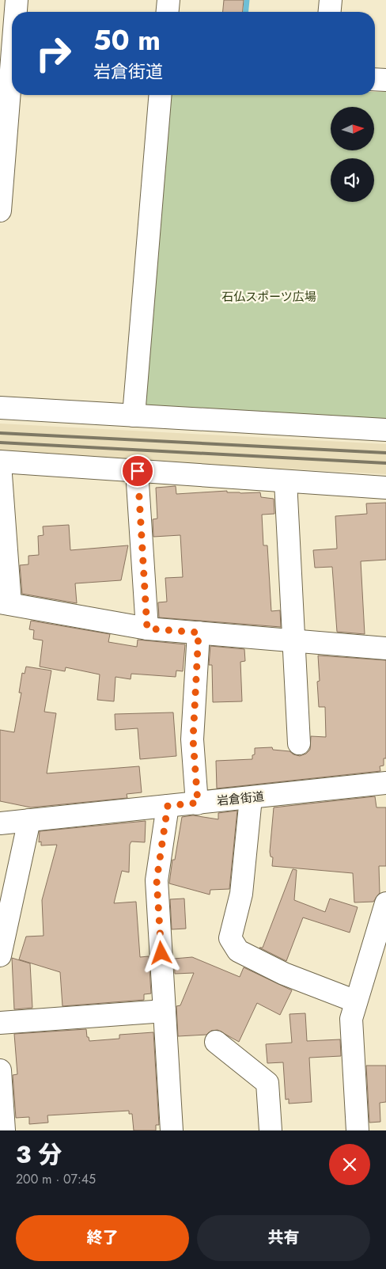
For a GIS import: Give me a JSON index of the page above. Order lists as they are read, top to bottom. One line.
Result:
{"streets":{"street":["岩倉街道"]},"parks":["石仏スポーツ広場"],"north":"right","page":{"turn":["50 m","岩倉街道"],"heading":["3 分","200 m · 07:45"],"buttons":["終了","共有"]}}
